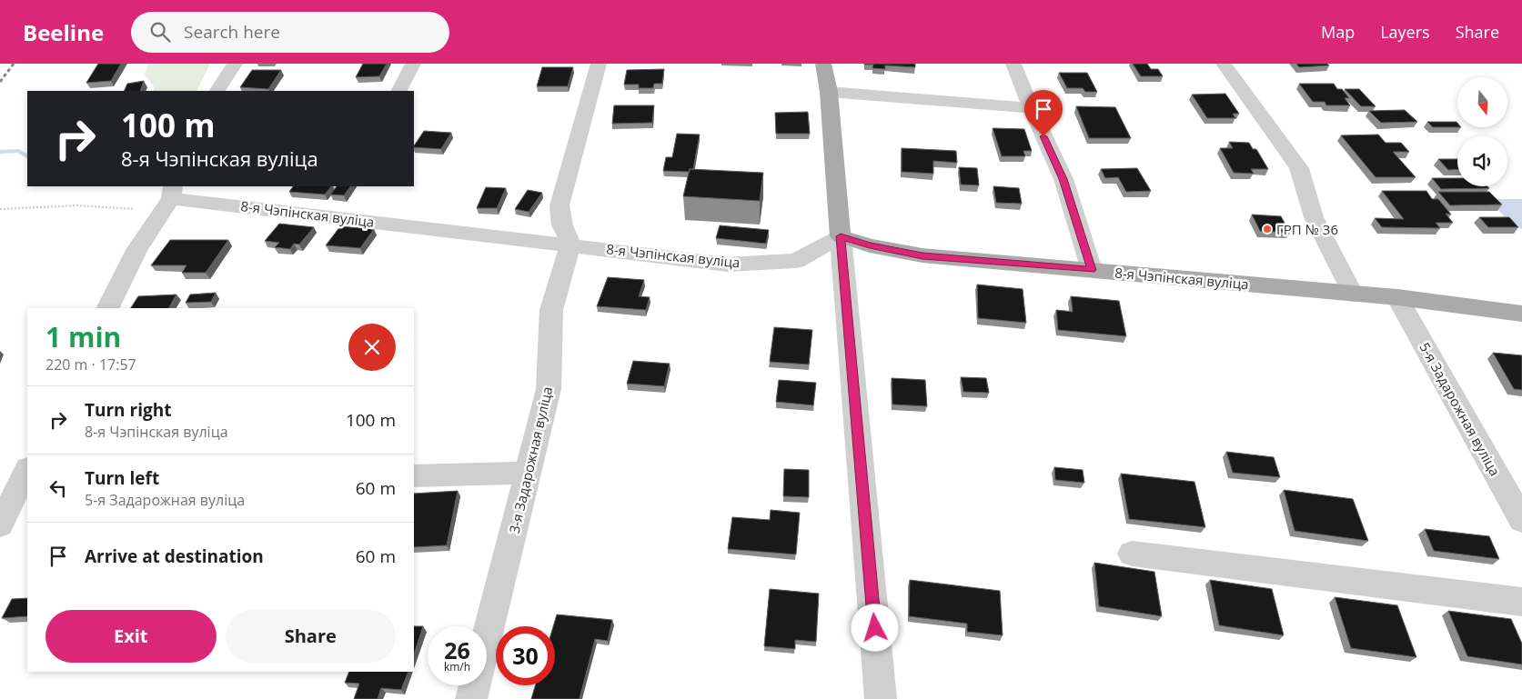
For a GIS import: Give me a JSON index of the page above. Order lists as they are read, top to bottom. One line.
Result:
{"streets":{"main road":["8-я Чэпінская вуліца"],"street":["5-я Задарожная вуліца","3-я Задарожная вуліца"]},"crossings":[["8-я Чэпінская вуліца","5-я Задарожная вуліца"],["8-я Чэпінская вуліца","3-я Задарожная вуліца"]],"places":["ГРП № 36"],"north":"bottom","page":{"header":"Beeline","search":"Search here","nav":["Map","Layers","Share"],"turn":["100 m","8-я Чэпінская вуліца"],"heading":["1 min","220 m · 17:57"],"list":[{"name":"Turn right","note":"8-я Чэпінская вуліца","value":"100 m"},{"name":"Turn left","note":"5-я Задарожная вуліца","value":"60 m"},{"name":"Arrive at destination","value":"60 m"}],"buttons":["Exit","Share"],"speed":"26 km/h","limit":"30"}}
